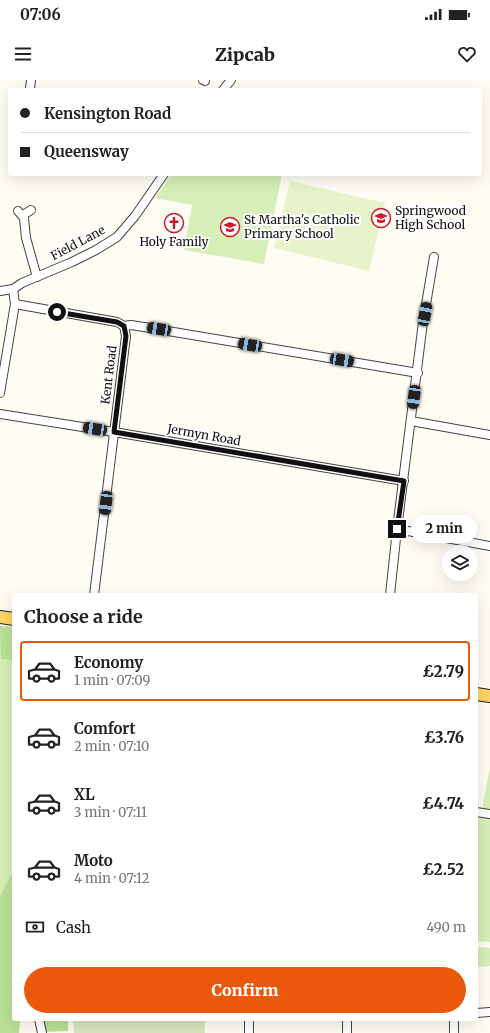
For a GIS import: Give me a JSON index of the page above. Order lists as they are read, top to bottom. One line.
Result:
{"streets":{"street":["Field Lane","Kent Road","Jermyn Road"]},"crossings":[["Kent Road","Jermyn Road"]],"places":{"school or university":["Springwood High School","St Martha's Catholic Primary School"],"church":["Holy Family"]},"page":{"status":"07:06","header":"Zipcab","banner":["Kensington Road","Queensway"],"bubble":"2 min","heading":"Choose a ride","list":[{"name":"Economy","note":"1 min · 07:09","value":"£2.79"},{"name":"Comfort","note":"2 min · 07:10","value":"£3.76"},{"name":"XL","note":"3 min · 07:11","value":"£4.74"},{"name":"Moto","note":"4 min · 07:12","value":"£2.52"}],"pay":["Cash","490 m"],"buttons":"Confirm"}}
